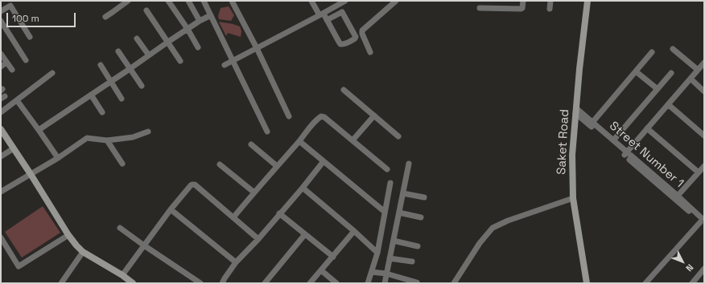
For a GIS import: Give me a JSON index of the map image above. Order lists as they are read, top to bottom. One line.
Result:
{"streets":{"street":["Saket Road","Street Number 1"]},"crossings":[["Saket Road","Street Number 1"]],"scale_bar":"100 m","north":"bottom right"}
